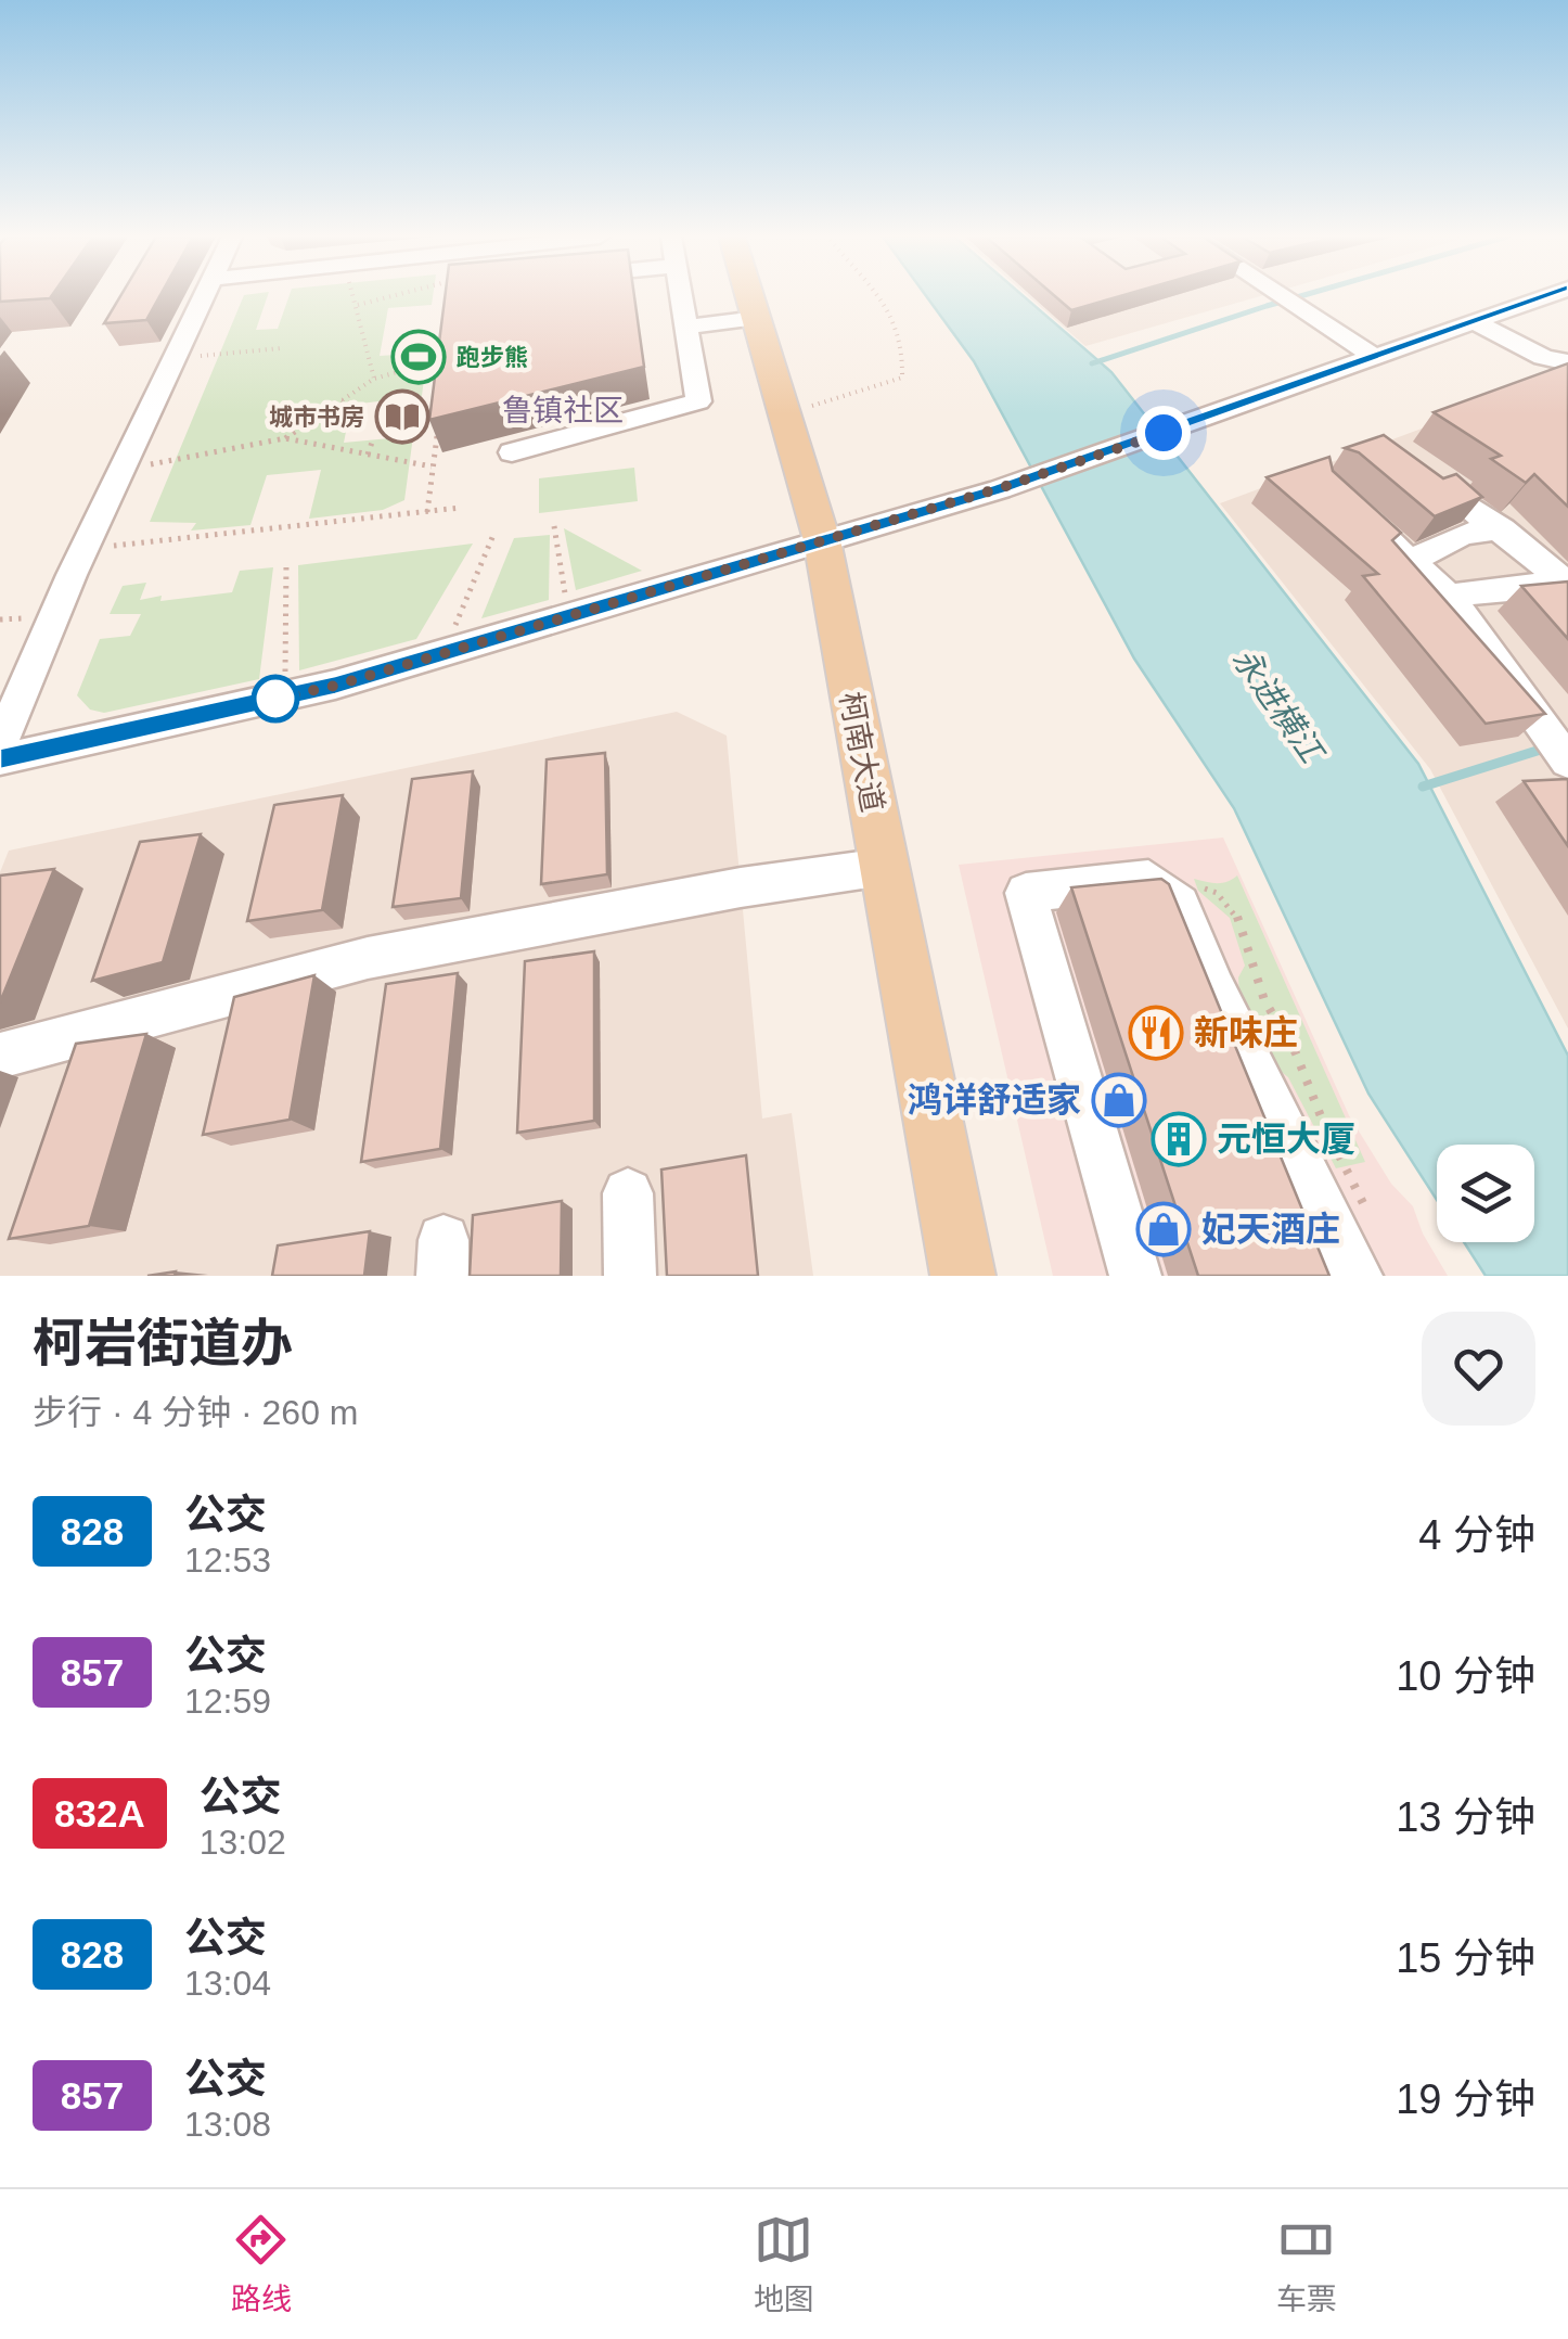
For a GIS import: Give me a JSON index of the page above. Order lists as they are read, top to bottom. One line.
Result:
{"streets":{"main road":["柯南大道"]},"districts":["鲁镇社区"],"water":["永进横江"],"places":{"sports":["跑步熊"],"library":["城市书房"],"restaurant":["新味庄"],"shop":["鸿详舒适家","妃天酒庄"],"building":["元恒大厦"]},"lines":["bus line 828"],"page":{"heading":["柯岩街道办","步行 · 4 分钟 · 260 m"],"list":[{"mark":"828","name":"公交","note":"12:53","value":"4 分钟"},{"mark":"857","name":"公交","note":"12:59","value":"10 分钟"},{"mark":"832A","name":"公交","note":"13:02","value":"13 分钟"},{"mark":"828","name":"公交","note":"13:04","value":"15 分钟"},{"mark":"857","name":"公交","note":"13:08","value":"19 分钟"}],"tabs":["路线","地图","车票"]}}
